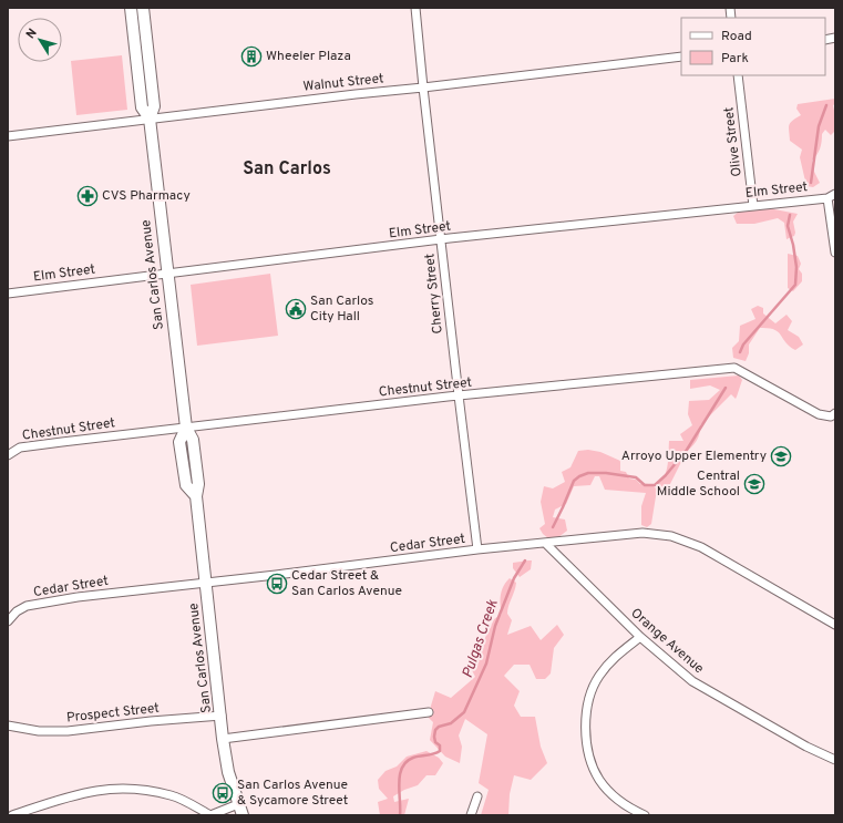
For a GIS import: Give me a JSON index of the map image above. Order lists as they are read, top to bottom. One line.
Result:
{"streets":{"main road":["San Carlos Avenue"],"street":["Walnut Street","Olive Street","Elm Street","Cherry Street","Chestnut Street","Cedar Street","Orange Avenue","Prospect Street"]},"crossings":[["Walnut Street","San Carlos Avenue"],["Walnut Street","Cherry Street"],["Olive Street","Elm Street"],["Elm Street","San Carlos Avenue"],["Elm Street","Cherry Street"],["San Carlos Avenue","Chestnut Street"],["San Carlos Avenue","Cedar Street"],["San Carlos Avenue","Prospect Street"],["Cherry Street","Chestnut Street"],["Cherry Street","Cedar Street"],["Cedar Street","Orange Avenue"]],"districts":["San Carlos"],"water":["Pulgas Creek"],"places":{"building":["Wheeler Plaza"],"pharmacy":["CVS Pharmacy"],"public building":["San Carlos City Hall"],"school or university":["Arroyo Upper Elementry","Central Middle School"],"bus stop":["Cedar Street & San Carlos Avenue","San Carlos Avenue & Sycamore Street"]},"legend":["Road","Park"],"north":"top left"}
